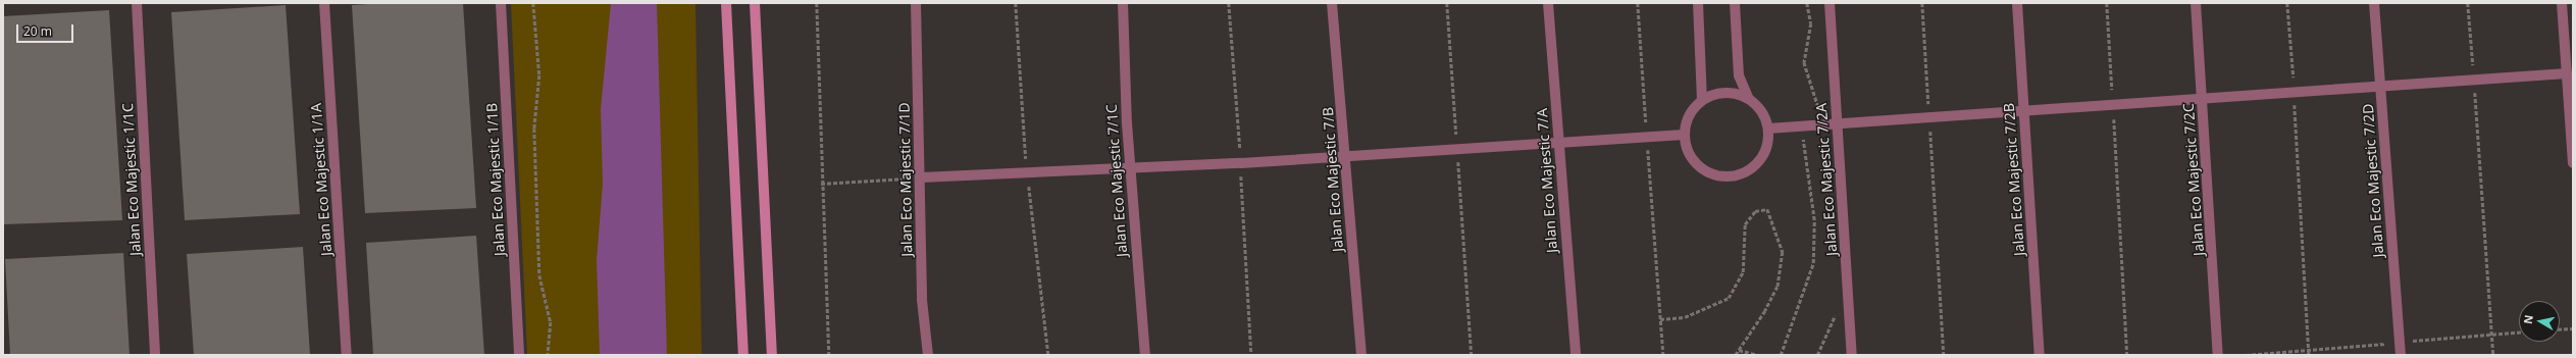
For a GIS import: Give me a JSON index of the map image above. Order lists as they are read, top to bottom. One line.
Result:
{"streets":{"street":["Jalan Eco Majestic 1/1C","Jalan Eco Majestic 1/1A","Jalan Eco Majestic 1/1B","Jalan Eco Majestic 7/1D","Jalan Eco Majestic 7/B","Jalan Eco Majestic 7/2A","Jalan Eco Majestic 7/2B","Jalan Eco Majestic 7/2C","Jalan Eco Majestic 7/1C","Jalan Eco Majestic 7/A","Jalan Eco Majestic 7/2D"]},"scale_bar":"20 m","north":"left"}
